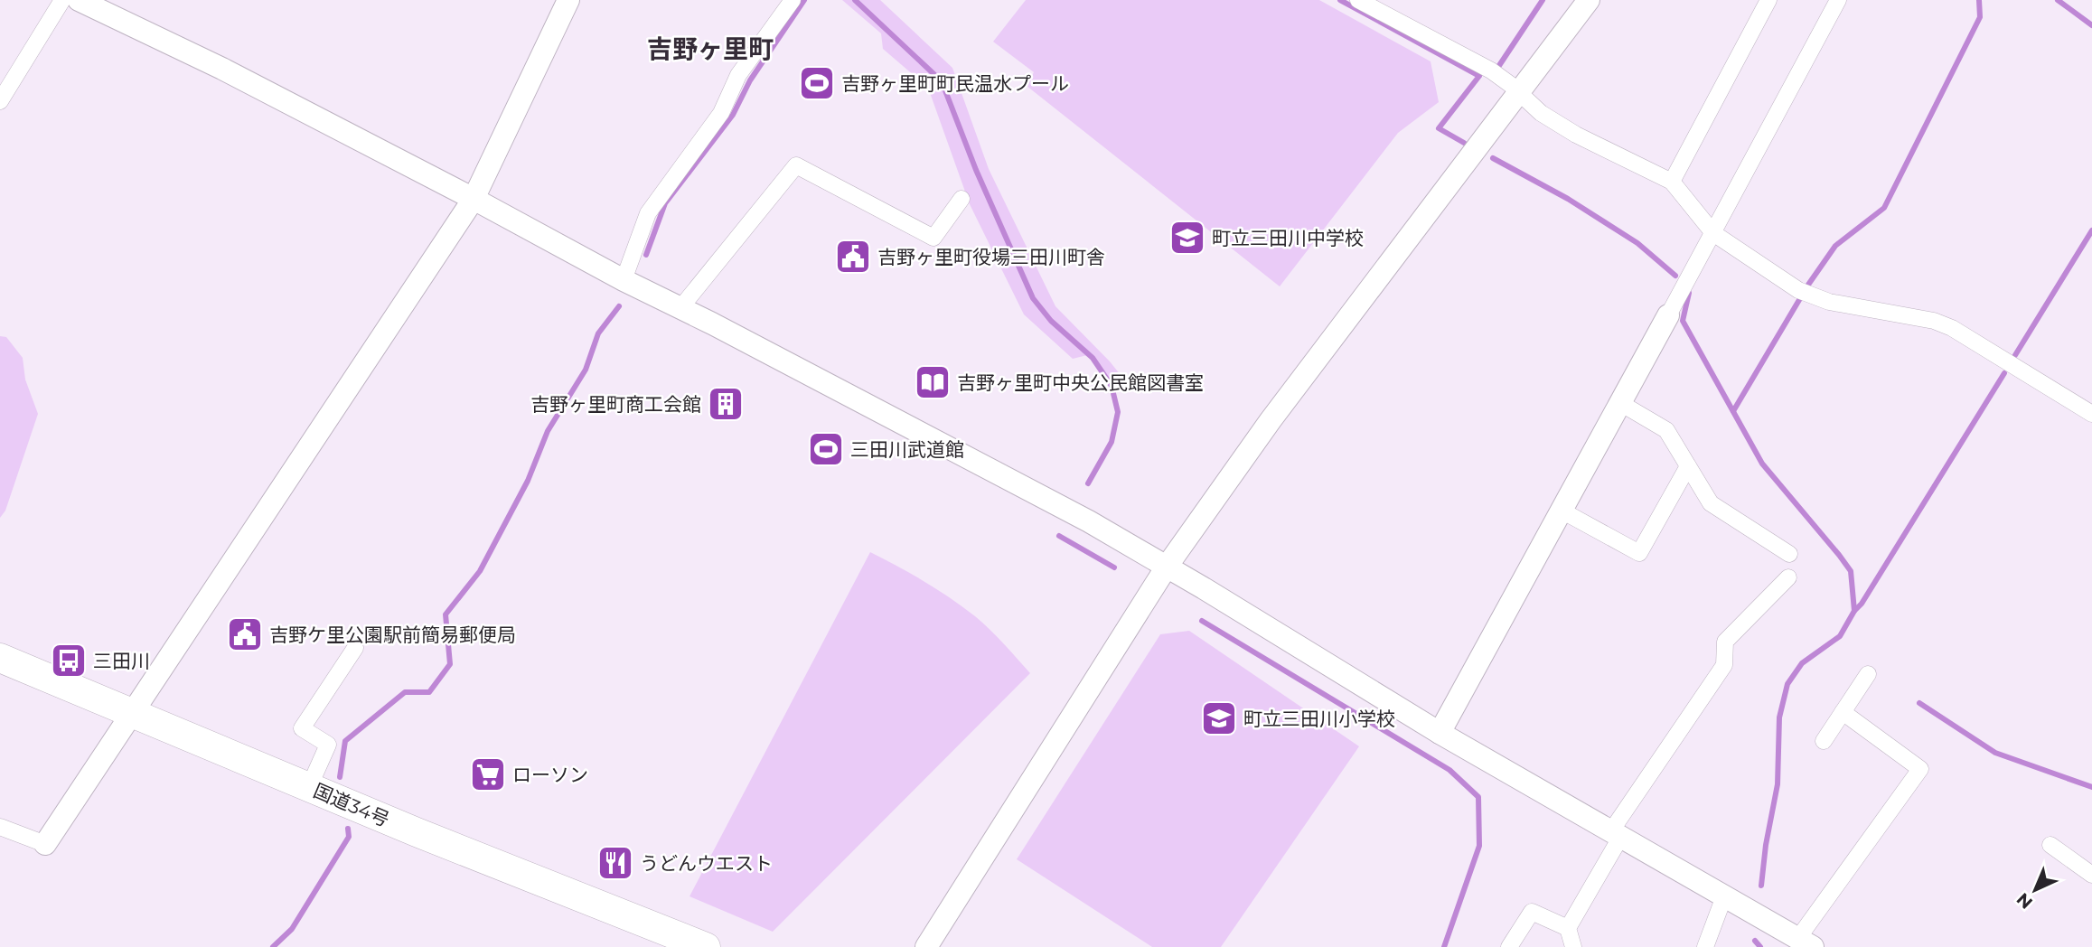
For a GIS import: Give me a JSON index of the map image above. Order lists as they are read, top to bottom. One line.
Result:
{"streets":{"highway":["国道34号"]},"districts":["吉野ヶ里町"],"places":{"sports":["吉野ヶ里町町民温水プール","三田川武道館"],"school or university":["町立三田川中学校","町立三田川小学校"],"public building":["吉野ヶ里町役場三田川町舎","吉野ケ里公園駅前簡易郵便局"],"library":["吉野ヶ里町中央公民館図書室"],"building":["吉野ヶ里町商工会館"],"bus stop":["三田川"],"supermarket":["ローソン"],"restaurant":["うどんウエスト"]},"north":"bottom left"}
